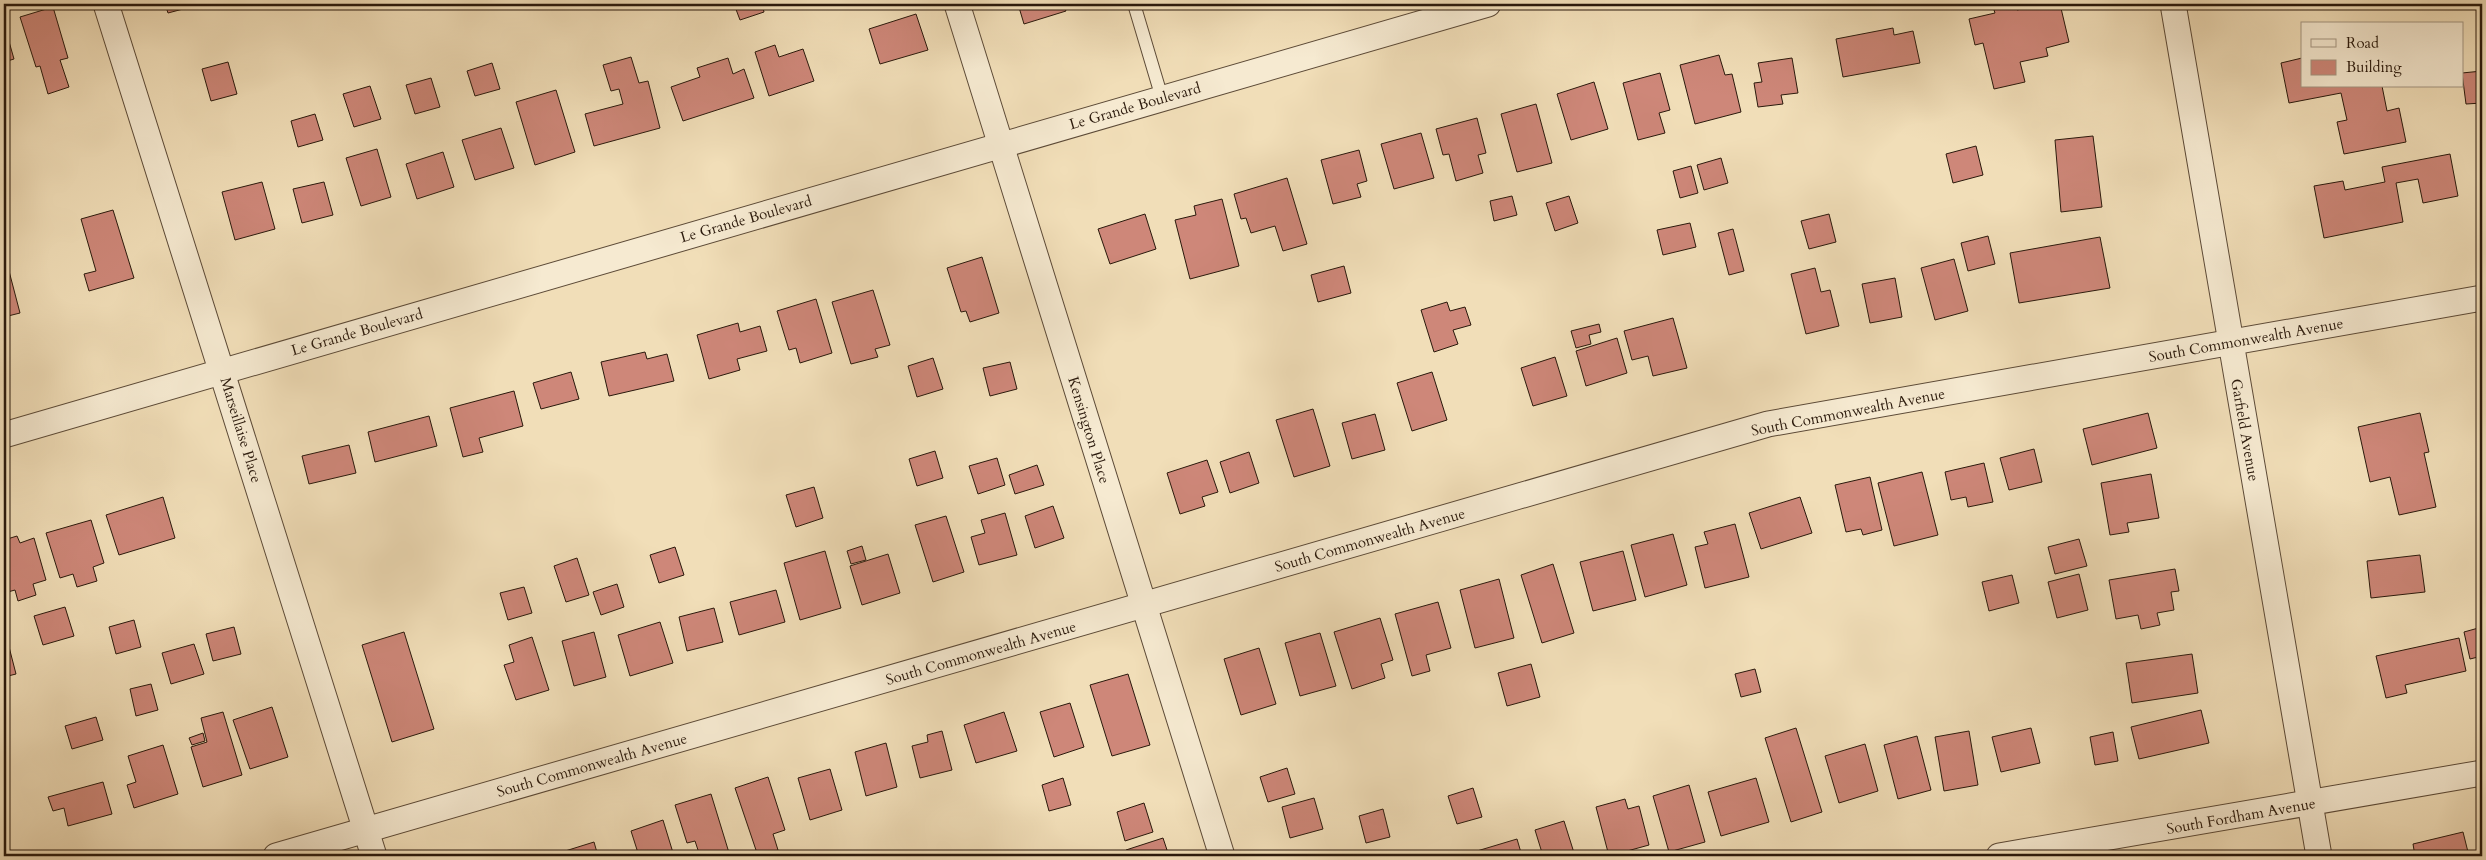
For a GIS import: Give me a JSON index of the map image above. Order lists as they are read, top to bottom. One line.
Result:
{"streets":{"street":["Le Grande Boulevard","South Commonwealth Avenue","Marseillaise Place","Kensington Place","Garfield Avenue","South Fordham Avenue"]},"crossings":[["Le Grande Boulevard","Marseillaise Place"],["Le Grande Boulevard","Kensington Place"],["South Commonwealth Avenue","Marseillaise Place"],["South Commonwealth Avenue","Kensington Place"],["South Commonwealth Avenue","Garfield Avenue"],["Garfield Avenue","South Fordham Avenue"]],"legend":["Road","Building"]}
